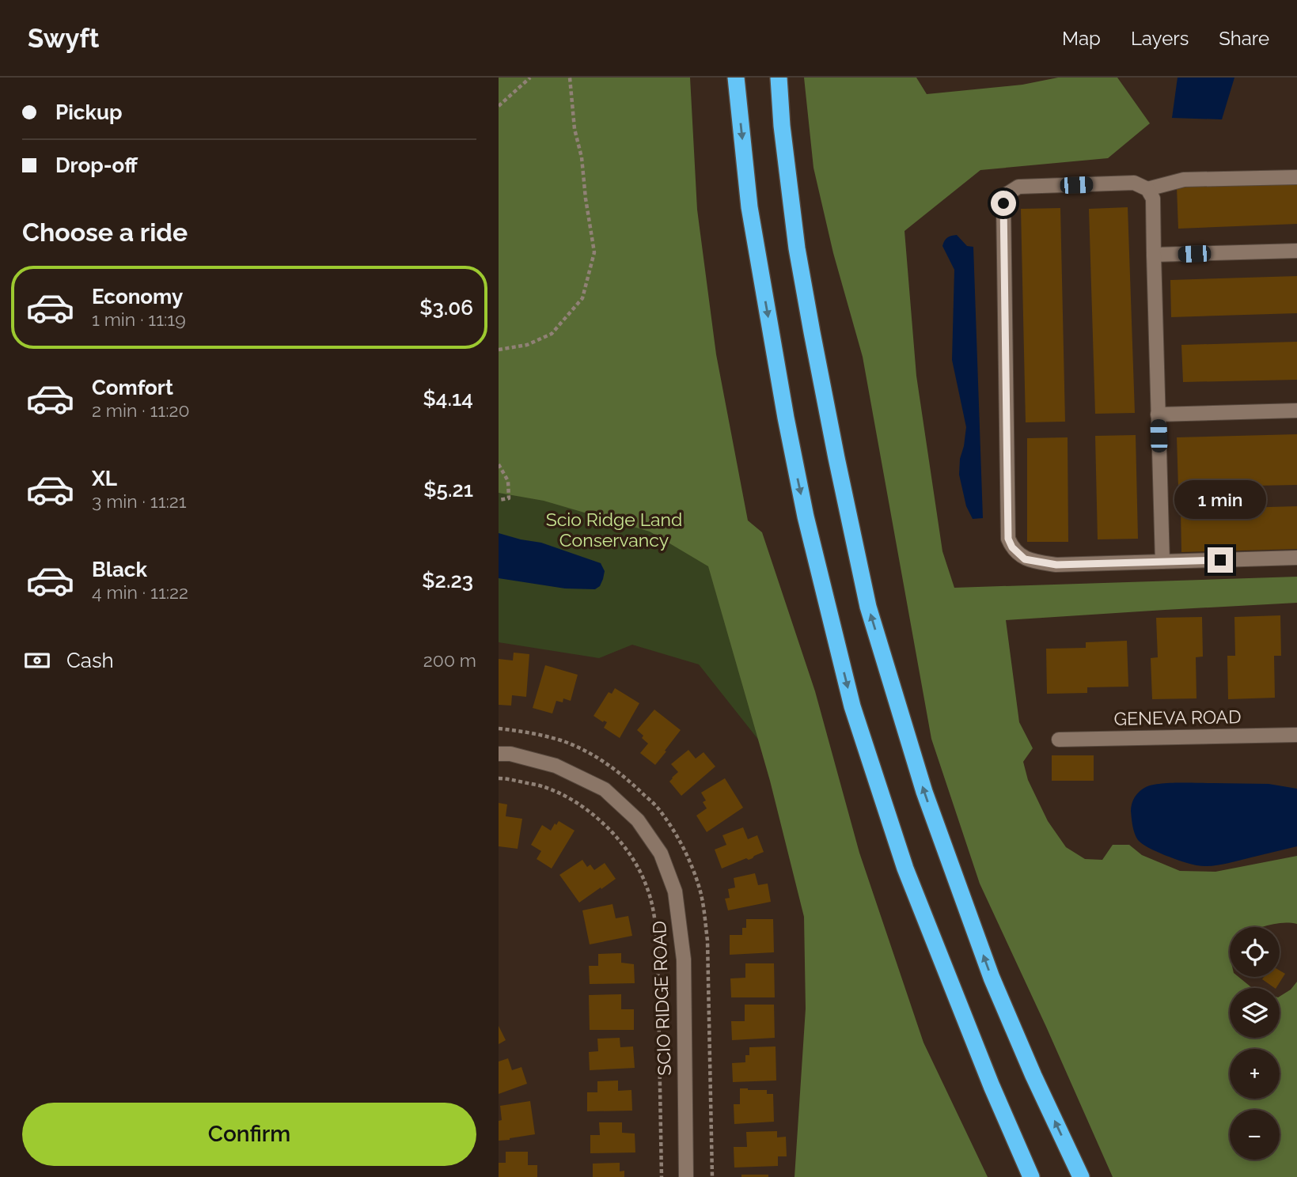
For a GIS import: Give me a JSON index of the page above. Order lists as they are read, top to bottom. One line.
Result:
{"streets":{"street":["GENEVA ROAD","SCIO RIDGE ROAD"]},"parks":["Scio Ridge Land Conservancy"],"page":{"header":"Swyft","nav":["Map","Layers","Share"],"banner":["Pickup","Drop-off"],"heading":"Choose a ride","list":[{"name":"Economy","note":"1 min · 11:19","value":"$3.06"},{"name":"Comfort","note":"2 min · 11:20","value":"$4.14"},{"name":"XL","note":"3 min · 11:21","value":"$5.21"},{"name":"Black","note":"4 min · 11:22","value":"$2.23"}],"bubble":"1 min","pay":["Cash","200 m"],"map_buttons":["+","−"],"buttons":"Confirm"}}
